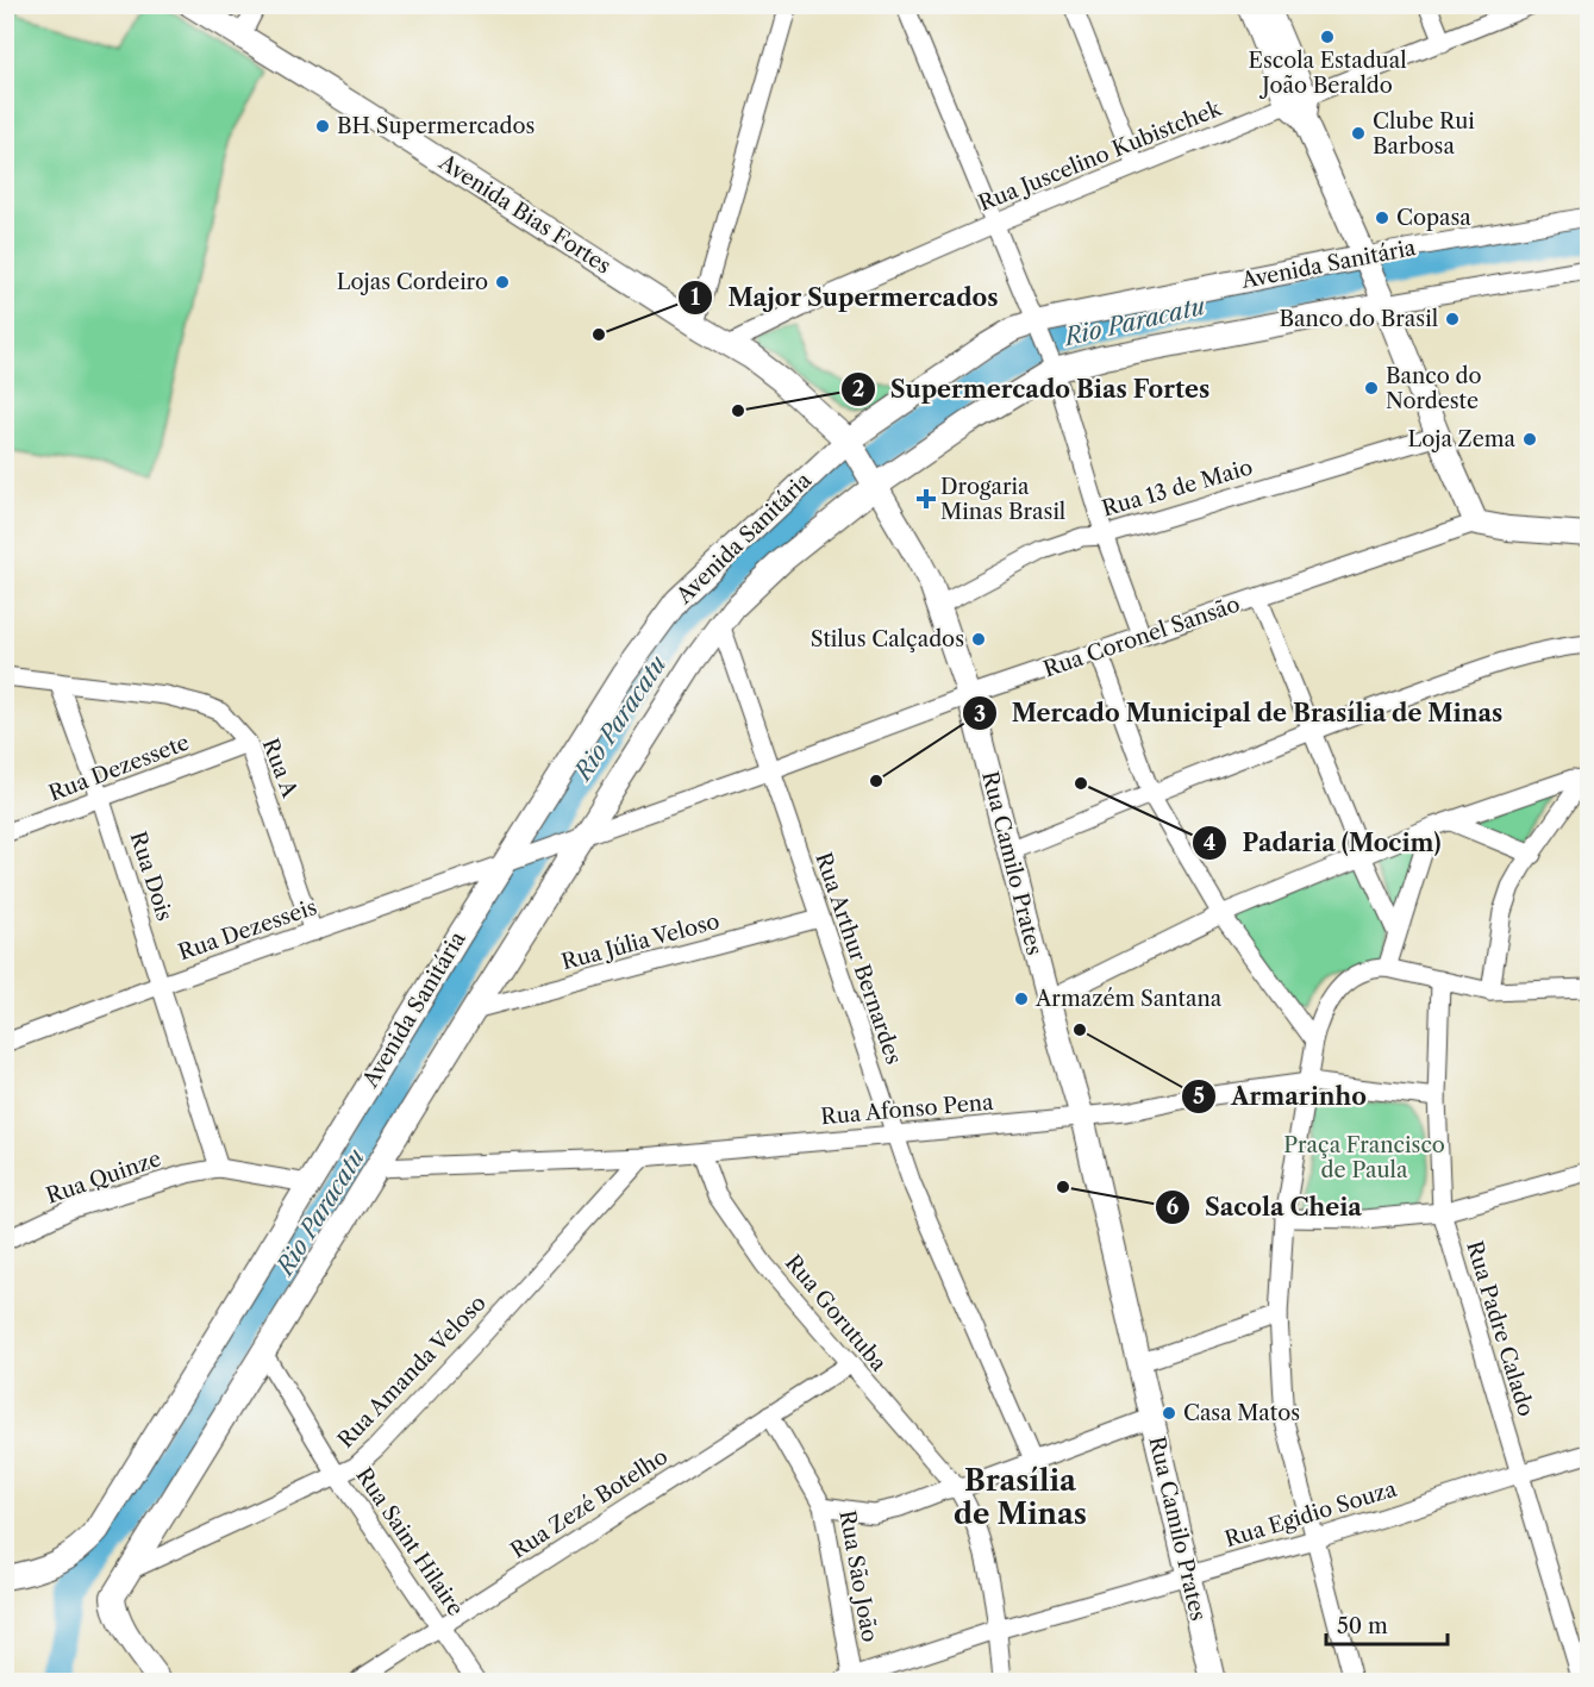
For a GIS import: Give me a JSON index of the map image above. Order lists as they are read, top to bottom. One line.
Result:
{"streets":{"street":["Rua Juscelino Kubistchek","Avenida Bias Fortes","Avenida Sanitária","Rua 13 de Maio","Rua Coronel Sansão","Rua Dezessete","Rua A","Rua Camilo Prates","Rua Dois","Rua Dezesseis","Rua Júlia Veloso","Rua Arthur Bernardes","Rua Afonso Pena","Rua Quinze","Rua Gorutuba","Rua Padre Calado","Rua Amanda Veloso","Rua Zezé Botelho","Rua Egidio Souza","Rua Saint Hilaire","Rua São João"]},"crossings":[["Rua Juscelino Kubistchek","Avenida Bias Fortes"],["Avenida Bias Fortes","Avenida Sanitária"],["Avenida Bias Fortes","Rua Camilo Prates"],["Avenida Sanitária","Rua Coronel Sansão"],["Avenida Sanitária","Rua Camilo Prates"],["Avenida Sanitária","Rua Dezesseis"],["Avenida Sanitária","Rua Júlia Veloso"],["Avenida Sanitária","Rua Arthur Bernardes"],["Avenida Sanitária","Rua Afonso Pena"],["Avenida Sanitária","Rua Amanda Veloso"],["Avenida Sanitária","Rua Saint Hilaire"],["Rua 13 de Maio","Rua Camilo Prates"],["Rua Coronel Sansão","Rua Camilo Prates"],["Rua Coronel Sansão","Rua Dezesseis"],["Rua Coronel Sansão","Rua Arthur Bernardes"],["Rua Dezessete","Rua A"],["Rua Dezessete","Rua Dois"],["Rua A","Rua Dois"],["Rua A","Rua Dezesseis"],["Rua Camilo Prates","Rua Afonso Pena"],["Rua Camilo Prates","Rua Egidio Souza"],["Rua Dois","Rua Dezesseis"],["Rua Dois","Rua Quinze"],["Rua Júlia Veloso","Rua Arthur Bernardes"],["Rua Arthur Bernardes","Rua Afonso Pena"],["Rua Afonso Pena","Rua Gorutuba"],["Rua Afonso Pena","Rua Padre Calado"],["Rua Afonso Pena","Rua Amanda Veloso"],["Rua Gorutuba","Rua Zezé Botelho"],["Rua Gorutuba","Rua Egidio Souza"],["Rua Padre Calado","Rua Egidio Souza"],["Rua Amanda Veloso","Rua Saint Hilaire"],["Rua Zezé Botelho","Rua Saint Hilaire"],["Rua Zezé Botelho","Rua São João"],["Rua Egidio Souza","Rua São João"]],"districts":["Brasília de Minas"],"water":["Rio Paracatu"],"parks":["Praça Francisco de Paula"],"places":{"other":["Escola Estadual João Beraldo","BH Supermercados","Clube Rui Barbosa","Copasa","Lojas Cordeiro","Banco do Brasil","Major Supermercados","Banco do Nordeste","Supermercado Bias Fortes","Loja Zema","Stilus Calçados","Mercado Municipal de Brasília de Minas","Padaria (Mocim)","Armazém Santana","Armarinho","Sacola Cheia","Casa Matos"],"health":["Drogaria Minas Brasil"]},"scale_bar":"50 m"}
